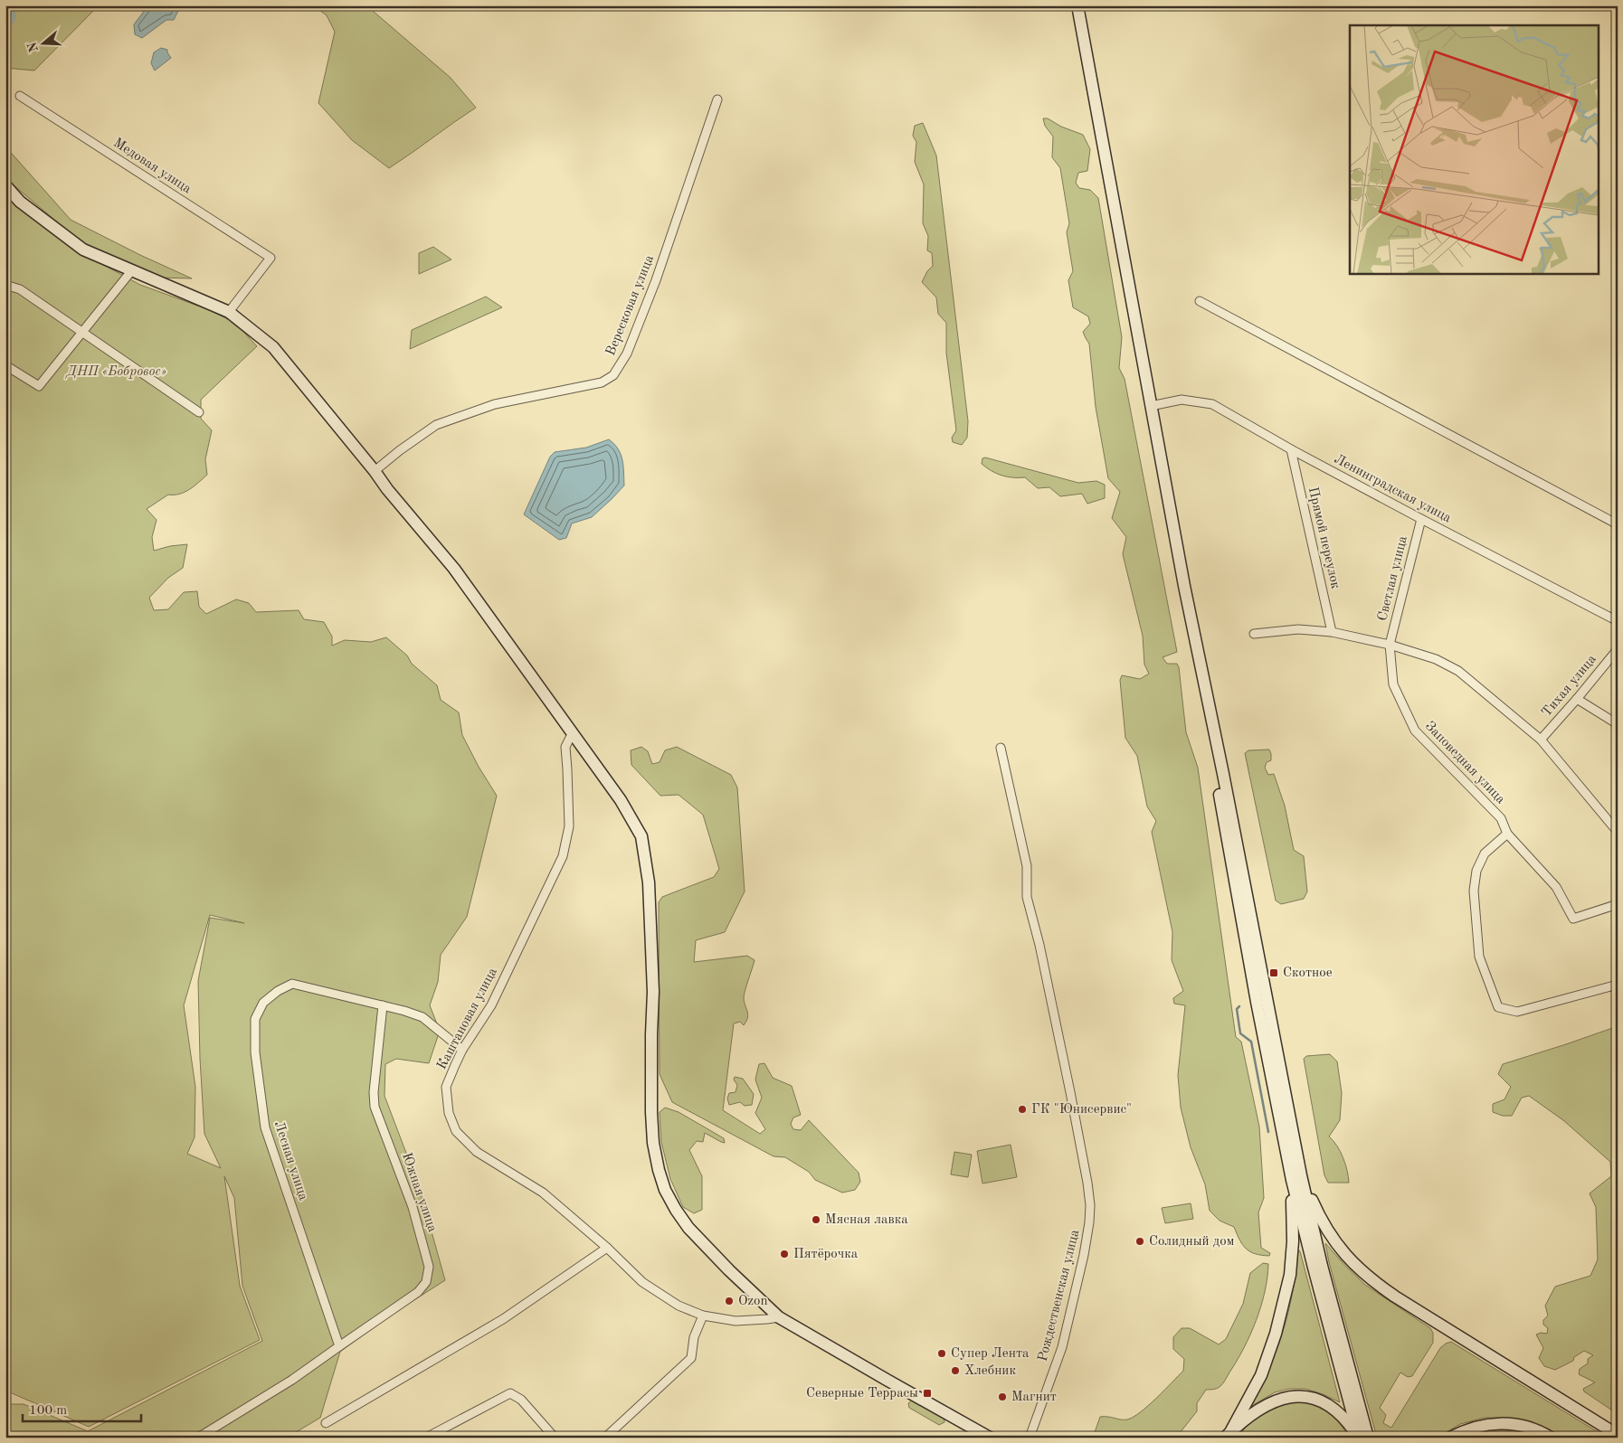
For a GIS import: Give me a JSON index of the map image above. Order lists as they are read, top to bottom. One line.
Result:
{"streets":{"street":["Медовая улица","Вересковая улица","Ленинградская улица","Прямой переулок","Светлая улица","Тихая улица","Заповедная улица","Каштановая улица","Лесная улица","Южная улица","Рождественская улица"]},"crossings":[["Ленинградская улица","Прямой переулок"],["Ленинградская улица","Светлая улица"],["Светлая улица","Заповедная улица"],["Каштановая улица","Лесная улица"],["Лесная улица","Южная улица"]],"parks":["ДНП «Бобровое»"],"places":{"transit":["Скотное","Северные Террасы"],"other":["ГК \"Юнисервис\"","Мясная лавка","Солидный дом","Пятёрочка","Ozon","Супер Лента","Хлебник","Магнит"]},"scale_bar":"100 m","north":"left"}
